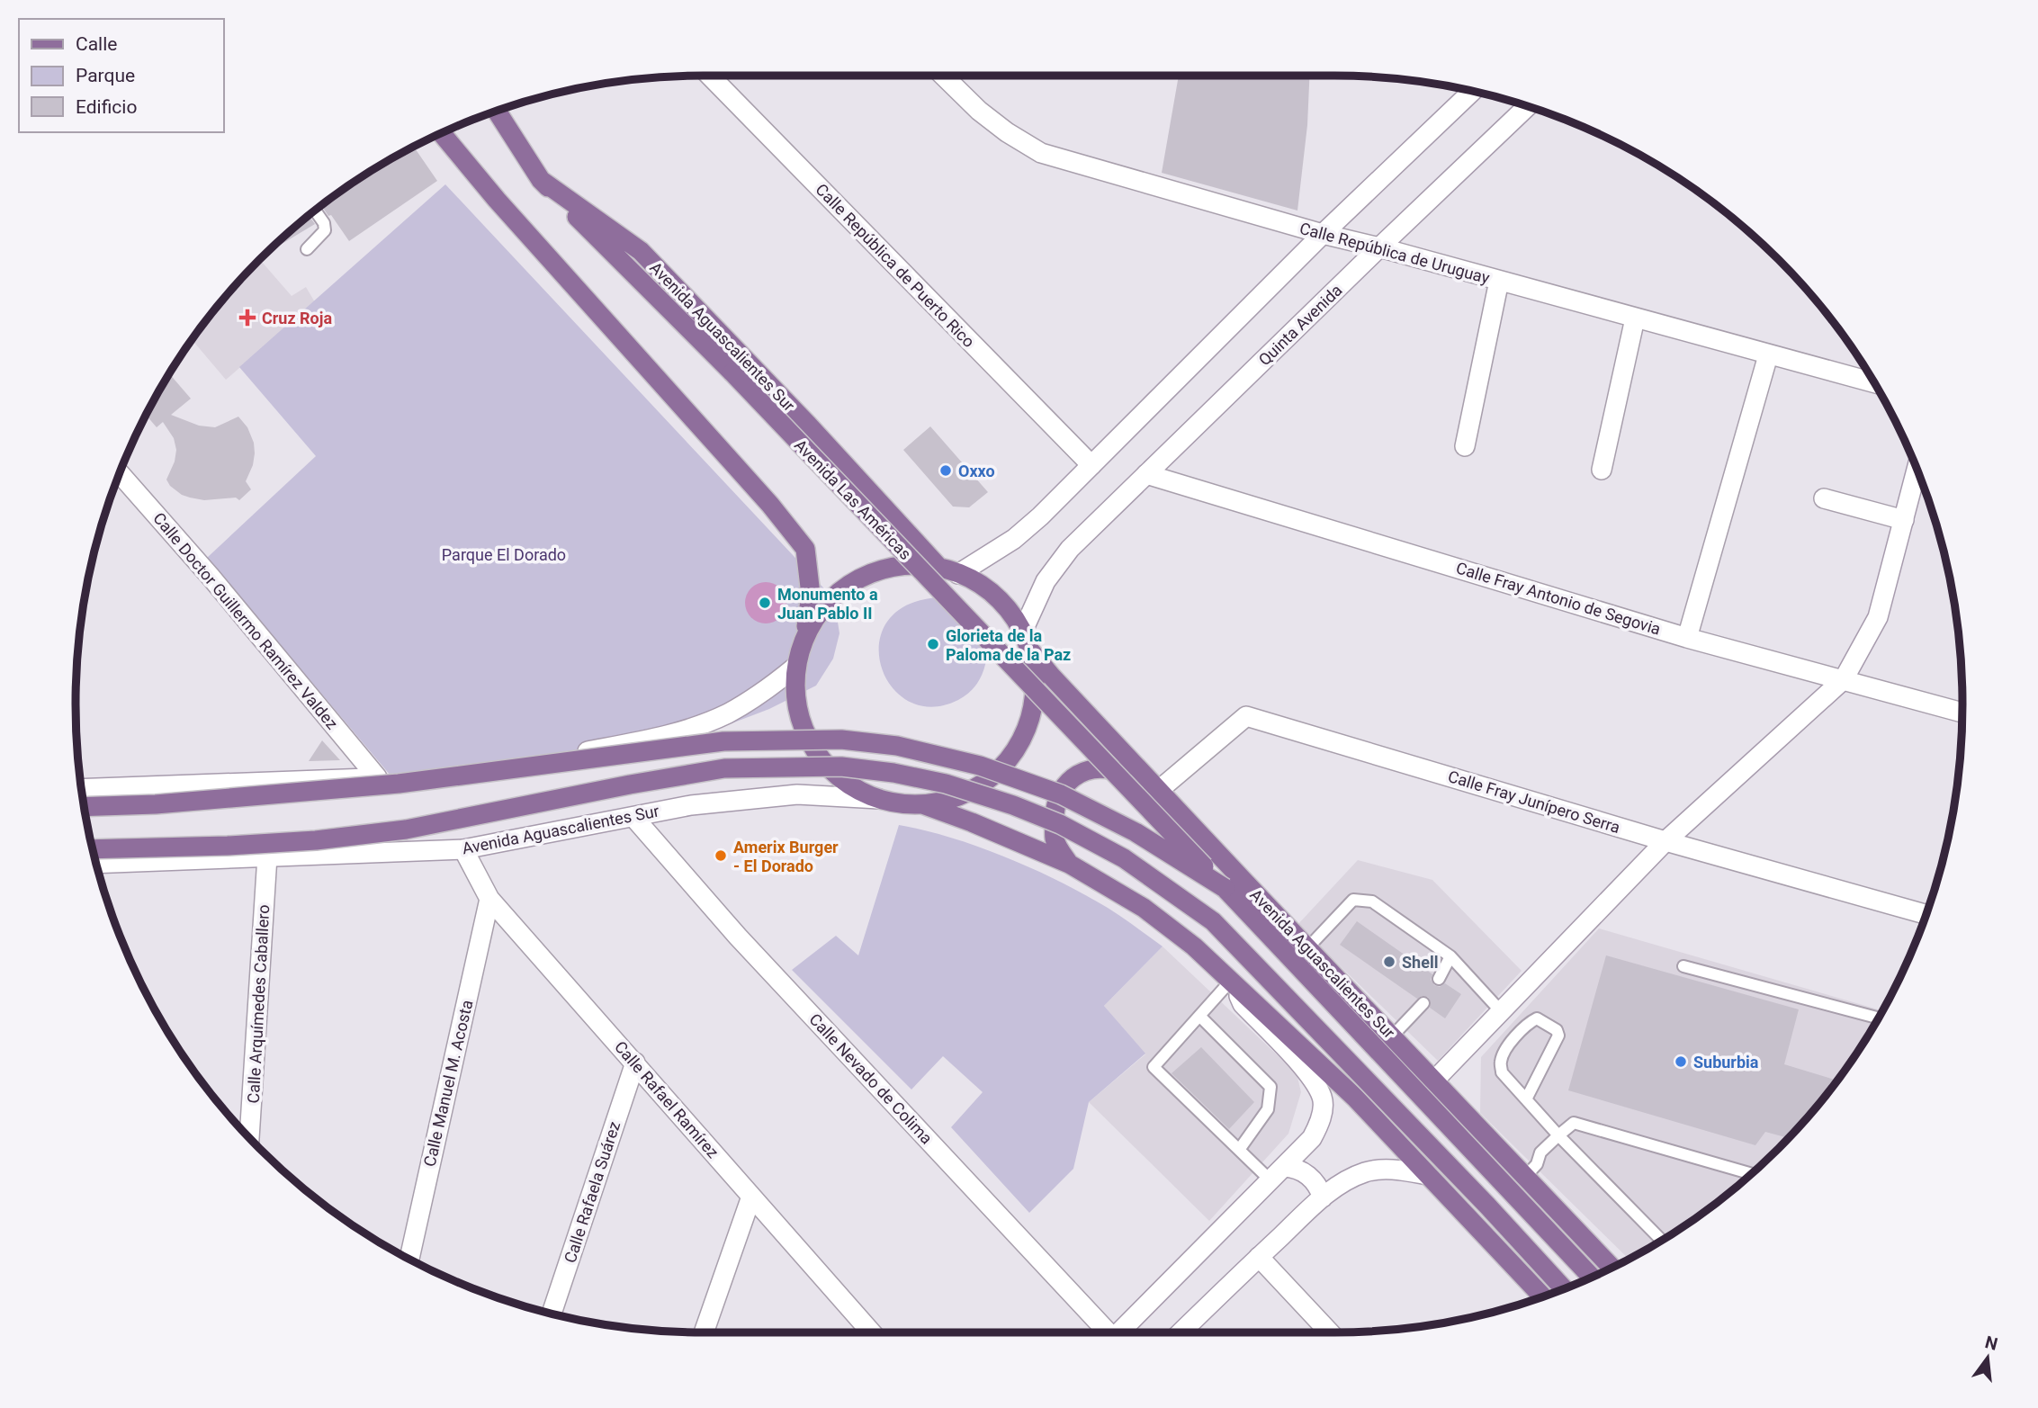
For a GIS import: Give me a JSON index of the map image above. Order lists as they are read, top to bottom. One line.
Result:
{"streets":{"main road":["Avenida Aguascalientes Sur","Avenida Las Américas"],"street":["Calle República de Uruguay","Calle República de Puerto Rico","Quinta Avenida","Calle Fray Antonio de Segovia","Calle Doctor Guillermo Ramírez Valdez","Calle Fray Junípero Serra","Calle Arquímedes Caballero","Calle Nevado de Colima","Calle Manuel M. Acosta","Calle Rafael Ramírez","Calle Rafaela Suárez"]},"crossings":[["Calle República de Uruguay","Quinta Avenida"],["Quinta Avenida","Avenida Aguascalientes Sur"],["Quinta Avenida","Calle Fray Antonio de Segovia"],["Avenida Aguascalientes Sur","Avenida Las Américas"],["Avenida Aguascalientes Sur","Calle Fray Junípero Serra"],["Avenida Aguascalientes Sur","Calle Arquímedes Caballero"],["Avenida Aguascalientes Sur","Calle Nevado de Colima"],["Avenida Aguascalientes Sur","Calle Rafael Ramírez"],["Calle Manuel M. Acosta","Calle Rafael Ramírez"],["Calle Rafael Ramírez","Calle Rafaela Suárez"]],"parks":["Parque El Dorado"],"places":{"health":["Cruz Roja"],"other":["Oxxo","Monumento a Juan Pablo II","Glorieta de la Paloma de la Paz","Amerix Burger - El Dorado","Shell","Suburbia"]},"legend":["Calle","Parque","Edificio"],"north":"top"}
